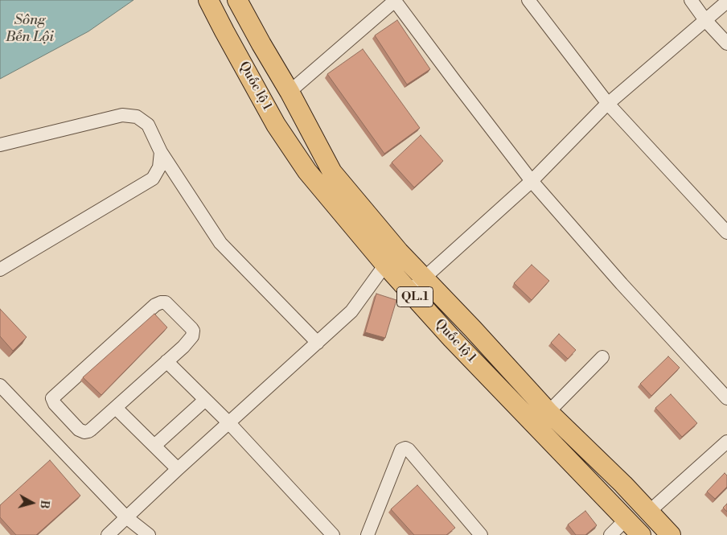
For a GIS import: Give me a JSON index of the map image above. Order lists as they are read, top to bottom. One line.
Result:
{"streets":{"highway":["Quốc lộ 1","QL.1"]},"water":["Sông Bến Lội"],"north":"right"}
